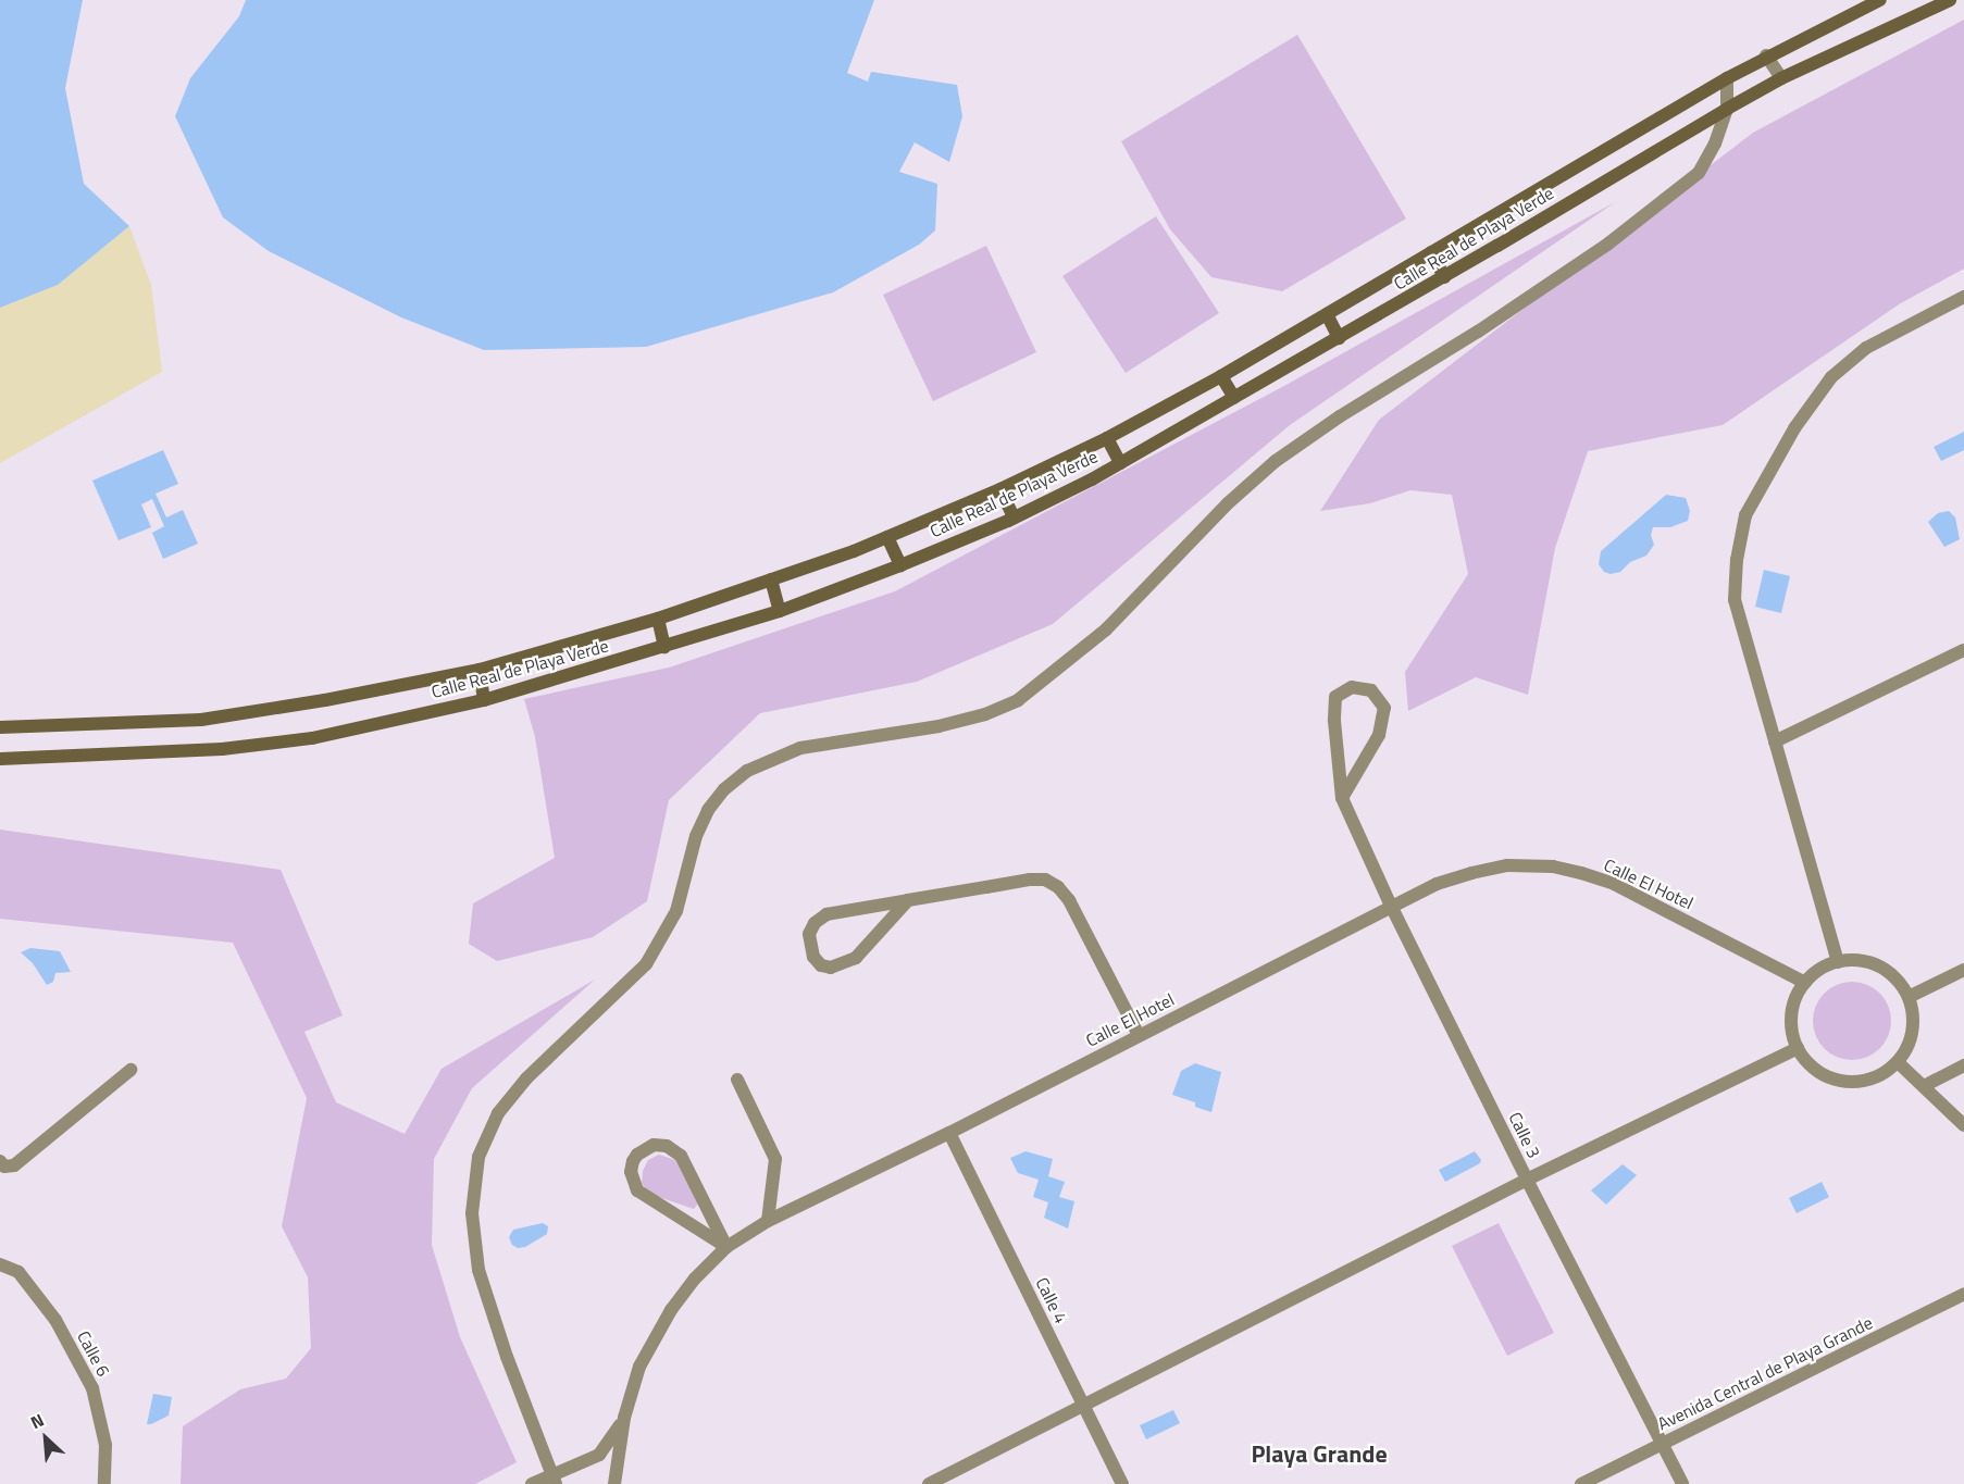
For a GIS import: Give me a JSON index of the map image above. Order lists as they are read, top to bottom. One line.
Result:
{"streets":{"street":["Calle Real de Playa Verde","Calle El Hotel","Calle 3","Calle 4","Calle 6","Avenida Central de Playa Grande"]},"crossings":[["Calle El Hotel","Calle 3"],["Calle El Hotel","Calle 4"],["Calle 3","Avenida Central de Playa Grande"]],"districts":["Playa Grande"],"north":"top left"}
